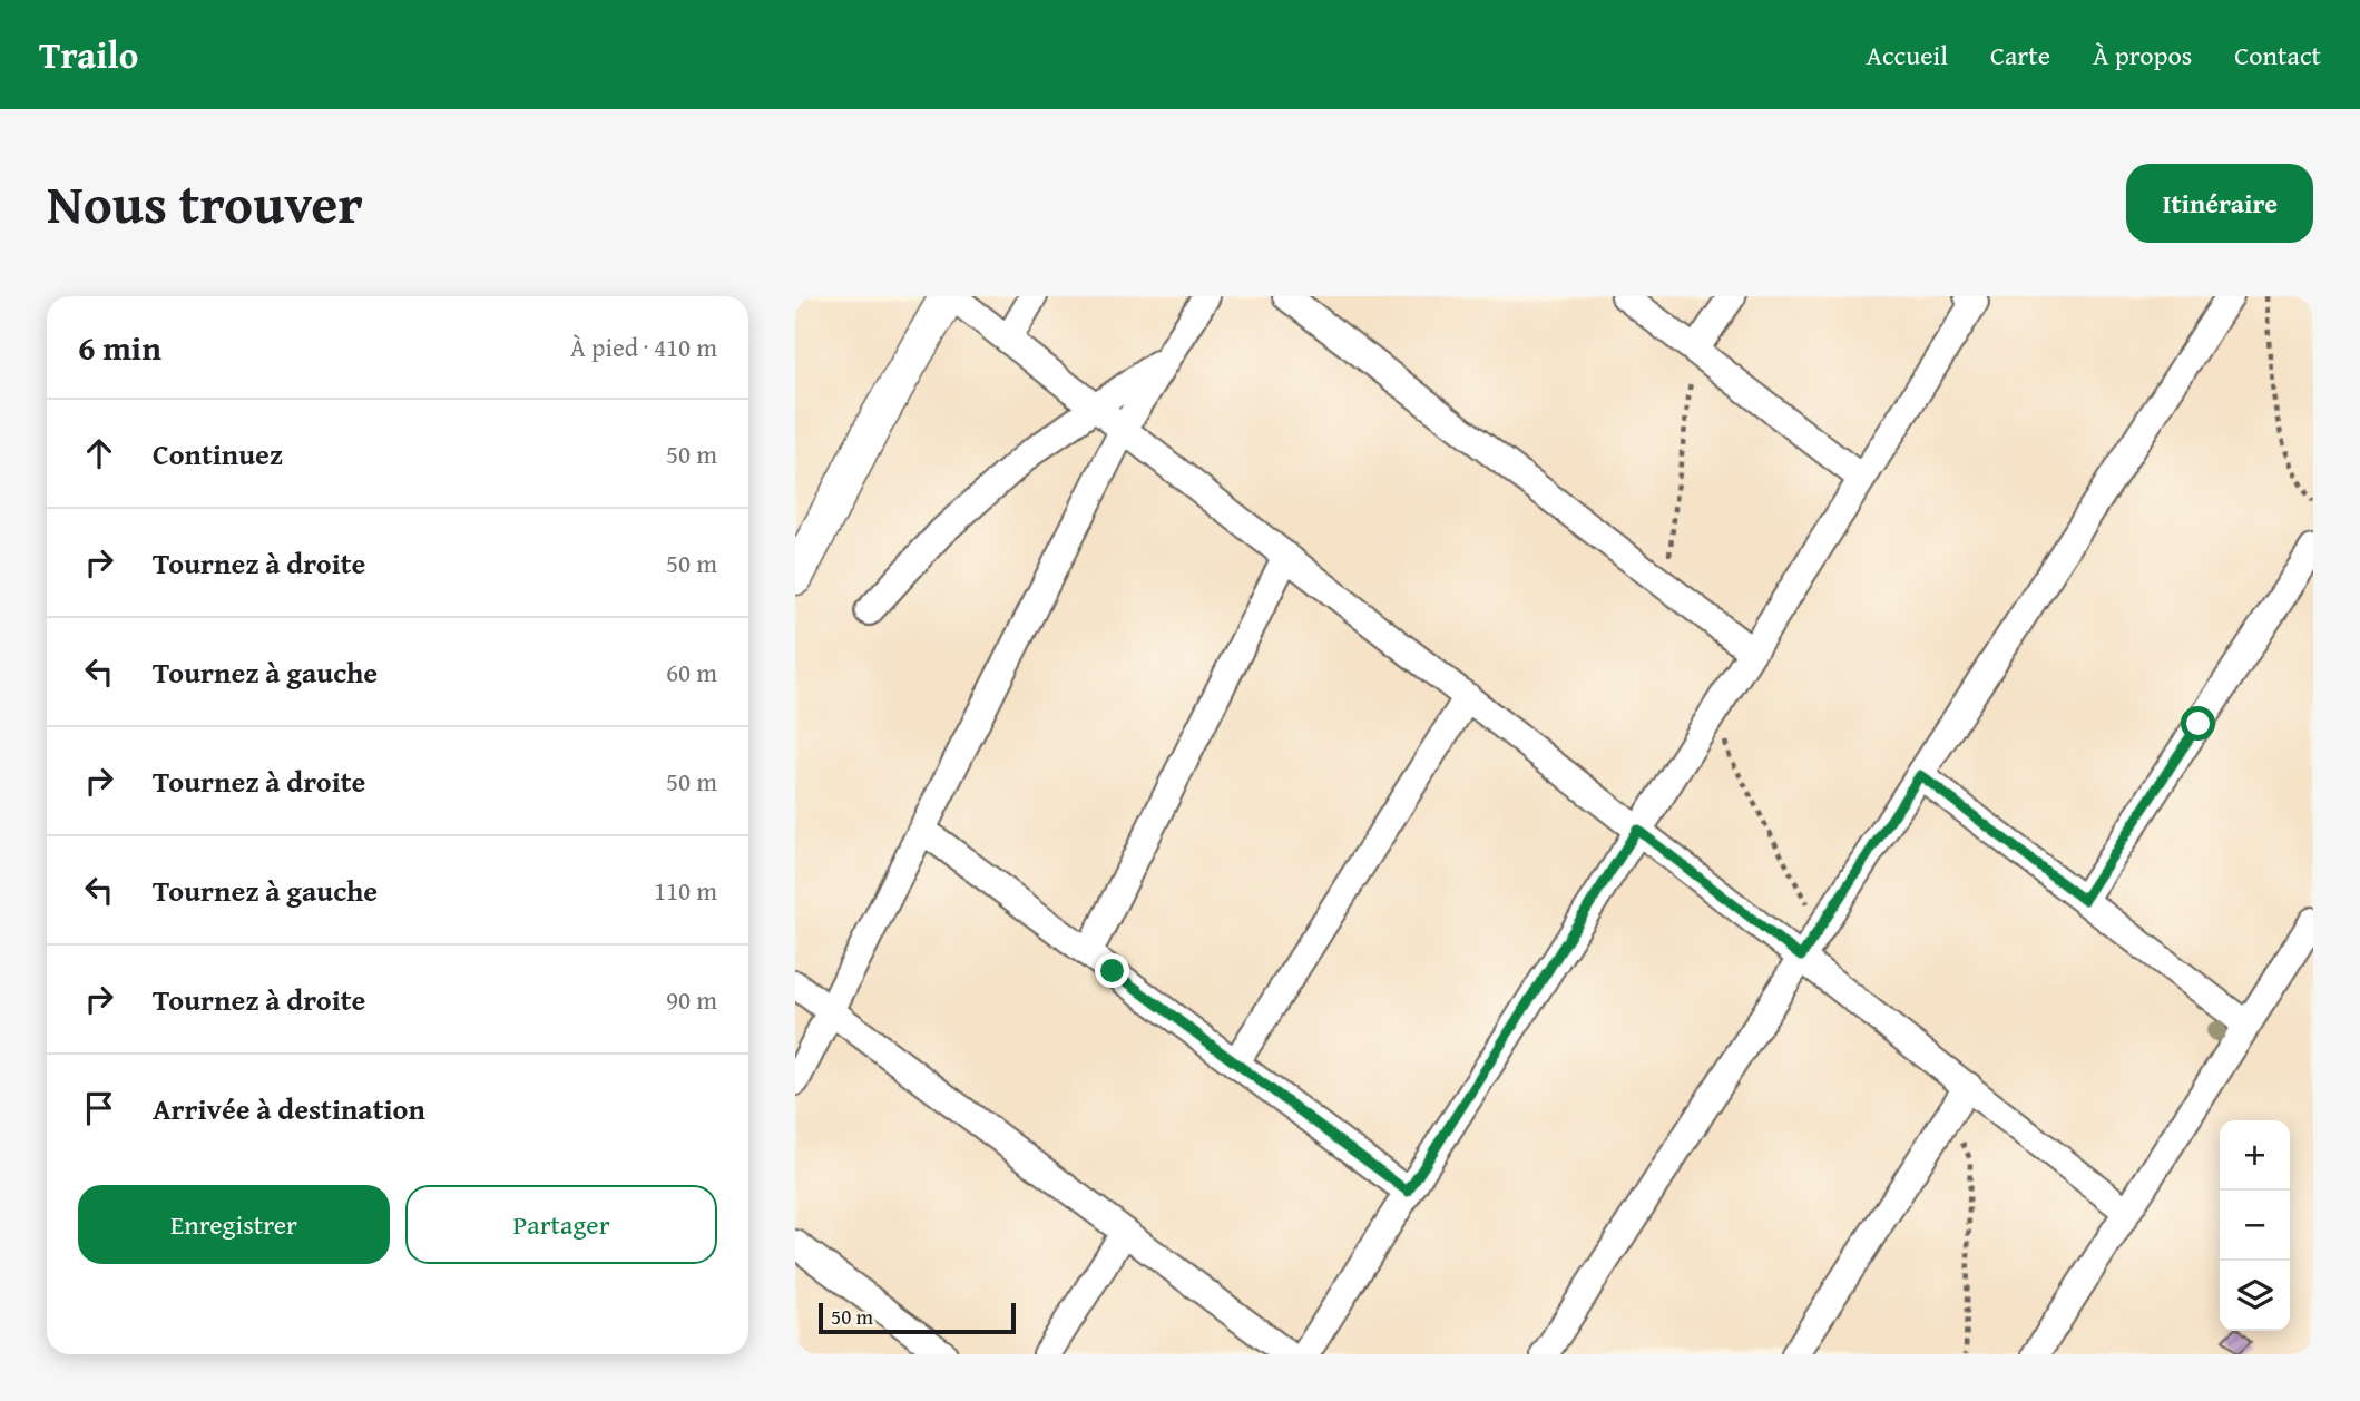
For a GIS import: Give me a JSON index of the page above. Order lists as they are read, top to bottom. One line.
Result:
{"scale_bar":"50 m","page":{"header":"Trailo","nav":["Accueil","Carte","À propos","Contact"],"title":"Nous trouver","buttons":["Itinéraire",["Enregistrer","Partager"]],"heading":["6 min","À pied · 410 m"],"list":[["Continuez","50 m"],["Tournez à droite","50 m"],["Tournez à gauche","60 m"],["Tournez à droite","50 m"],["Tournez à gauche","110 m"],["Tournez à droite","90 m"],"Arrivée à destination"],"map_buttons":["+","−"],"scale":"50 m"}}
